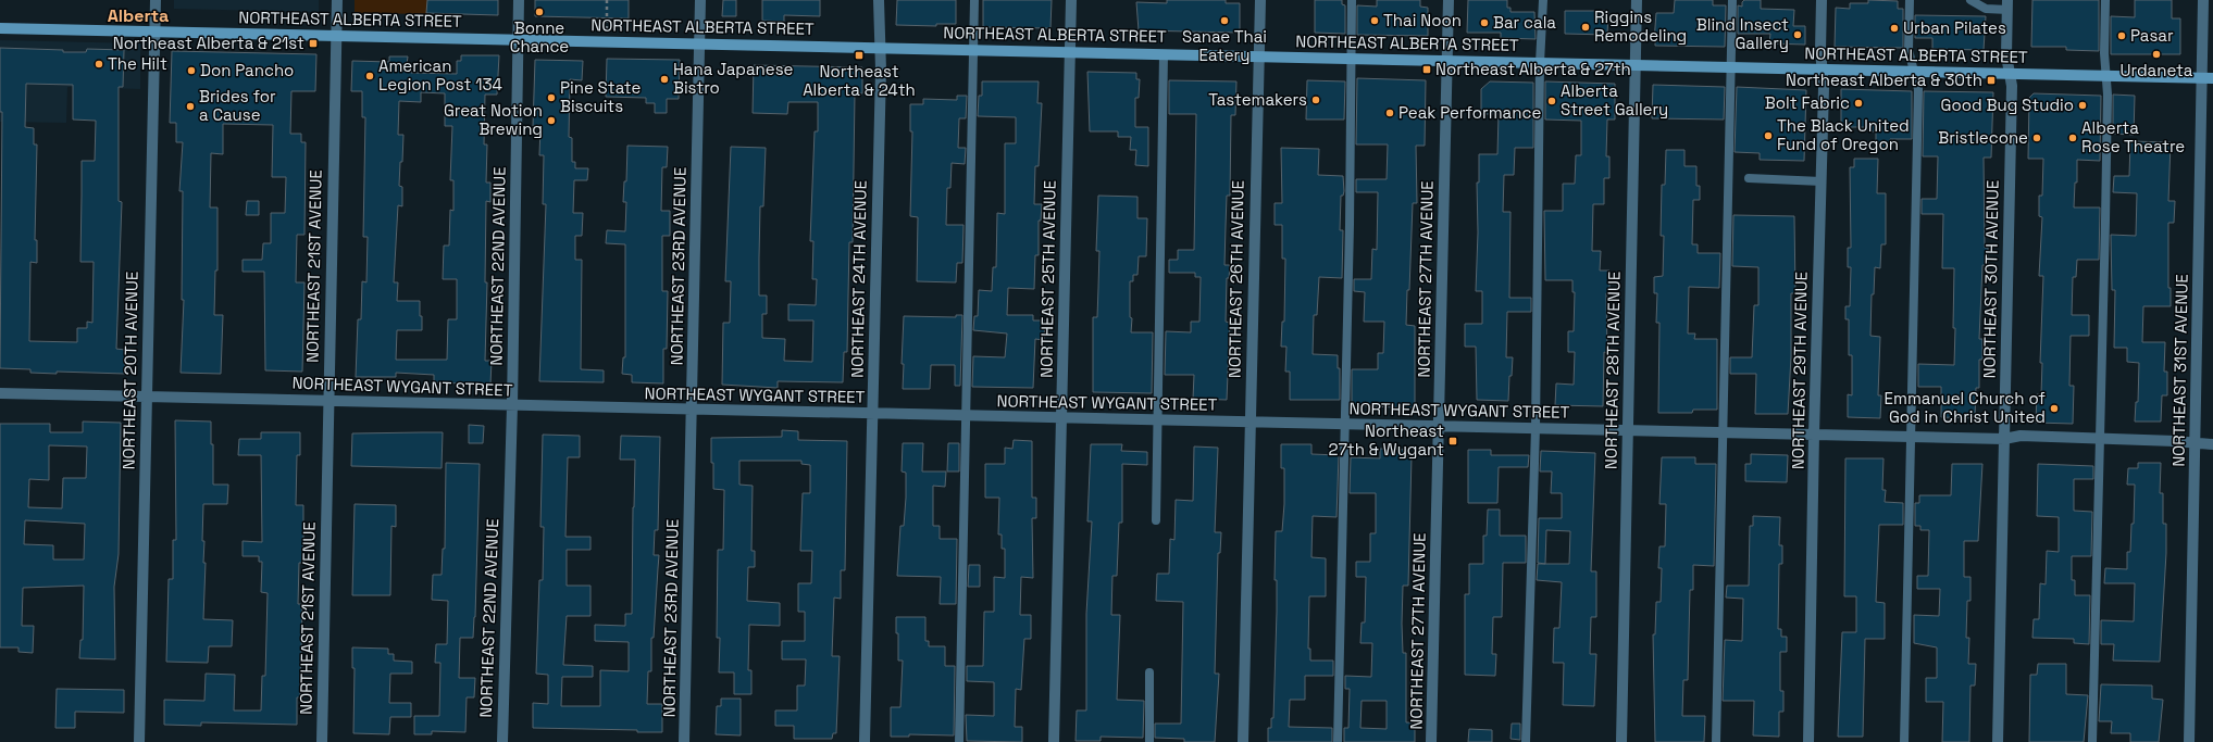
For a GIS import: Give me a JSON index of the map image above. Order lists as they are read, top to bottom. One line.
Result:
{"streets":{"street":["NORTHEAST ALBERTA STREET","NORTHEAST 21ST AVENUE","NORTHEAST 22ND AVENUE","NORTHEAST 23RD AVENUE","NORTHEAST 24TH AVENUE","NORTHEAST 25TH AVENUE","NORTHEAST 26TH AVENUE","NORTHEAST 27TH AVENUE","NORTHEAST 30TH AVENUE","NORTHEAST 20TH AVENUE","NORTHEAST 28TH AVENUE","NORTHEAST 29TH AVENUE","NORTHEAST 31ST AVENUE","NORTHEAST WYGANT STREET"]},"crossings":[["NORTHEAST ALBERTA STREET","NORTHEAST 21ST AVENUE"],["NORTHEAST ALBERTA STREET","NORTHEAST 22ND AVENUE"],["NORTHEAST ALBERTA STREET","NORTHEAST 23RD AVENUE"],["NORTHEAST ALBERTA STREET","NORTHEAST 24TH AVENUE"],["NORTHEAST ALBERTA STREET","NORTHEAST 25TH AVENUE"],["NORTHEAST ALBERTA STREET","NORTHEAST 26TH AVENUE"],["NORTHEAST ALBERTA STREET","NORTHEAST 27TH AVENUE"],["NORTHEAST ALBERTA STREET","NORTHEAST 30TH AVENUE"],["NORTHEAST ALBERTA STREET","NORTHEAST 20TH AVENUE"],["NORTHEAST ALBERTA STREET","NORTHEAST 28TH AVENUE"],["NORTHEAST ALBERTA STREET","NORTHEAST 29TH AVENUE"],["NORTHEAST ALBERTA STREET","NORTHEAST 31ST AVENUE"],["NORTHEAST 21ST AVENUE","NORTHEAST WYGANT STREET"],["NORTHEAST 22ND AVENUE","NORTHEAST WYGANT STREET"],["NORTHEAST 23RD AVENUE","NORTHEAST WYGANT STREET"],["NORTHEAST 24TH AVENUE","NORTHEAST WYGANT STREET"],["NORTHEAST 25TH AVENUE","NORTHEAST WYGANT STREET"],["NORTHEAST 26TH AVENUE","NORTHEAST WYGANT STREET"],["NORTHEAST 27TH AVENUE","NORTHEAST WYGANT STREET"],["NORTHEAST 30TH AVENUE","NORTHEAST WYGANT STREET"],["NORTHEAST 20TH AVENUE","NORTHEAST WYGANT STREET"],["NORTHEAST 28TH AVENUE","NORTHEAST WYGANT STREET"],["NORTHEAST 29TH AVENUE","NORTHEAST WYGANT STREET"],["NORTHEAST 31ST AVENUE","NORTHEAST WYGANT STREET"]],"districts":["Alberta"],"places":{"other":["Bonne Chance","Sanae Thai Eatery","Thai Noon","Bar cala","Riggins Remodeling","Urban Pilates","Blind Insect Gallery","Pasar","Urdaneta","The Hilt","Don Pancho","American Legion Post 134","Hana Japanese Bistro","Pine State Biscuits","Tastemakers","Alberta Street Gallery","Bolt Fabric","Good Bug Studio","Brides for a Cause","Peak Performance","Great Notion Brewing","The Black United Fund of Oregon","Bristlecone","Alberta Rose Theatre","Emmanuel Church of God in Christ United"],"transit":["Northeast Alberta & 21st","Northeast Alberta & 24th","Northeast Alberta & 27th","Northeast Alberta & 30th","Northeast 27th & Wygant"]}}
